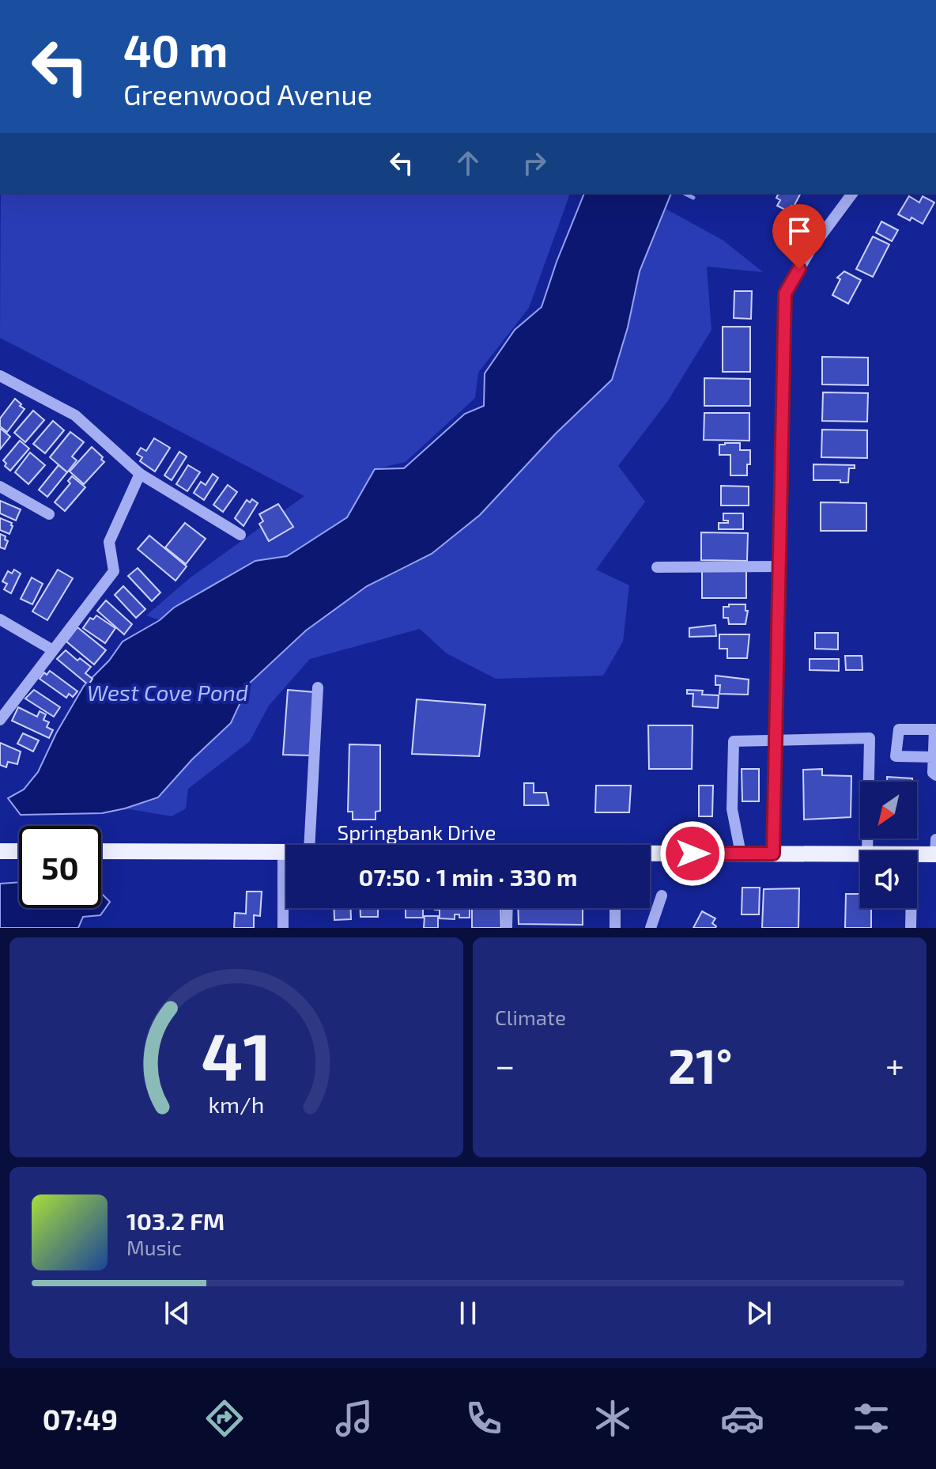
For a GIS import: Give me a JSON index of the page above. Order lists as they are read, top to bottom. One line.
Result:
{"streets":{"main road":["Springbank Drive"]},"water":["West Cove Pond"],"north":"bottom left","page":{"turn":["40 m","Greenwood Avenue"],"limit":"50","trip":"07:50 · 1 min · 330 m","tile":"Climate","heat":["−","21°","+"],"song":["103.2 FM","Music"],"tabs":"07:49","gauge":["41","km/h"]}}
